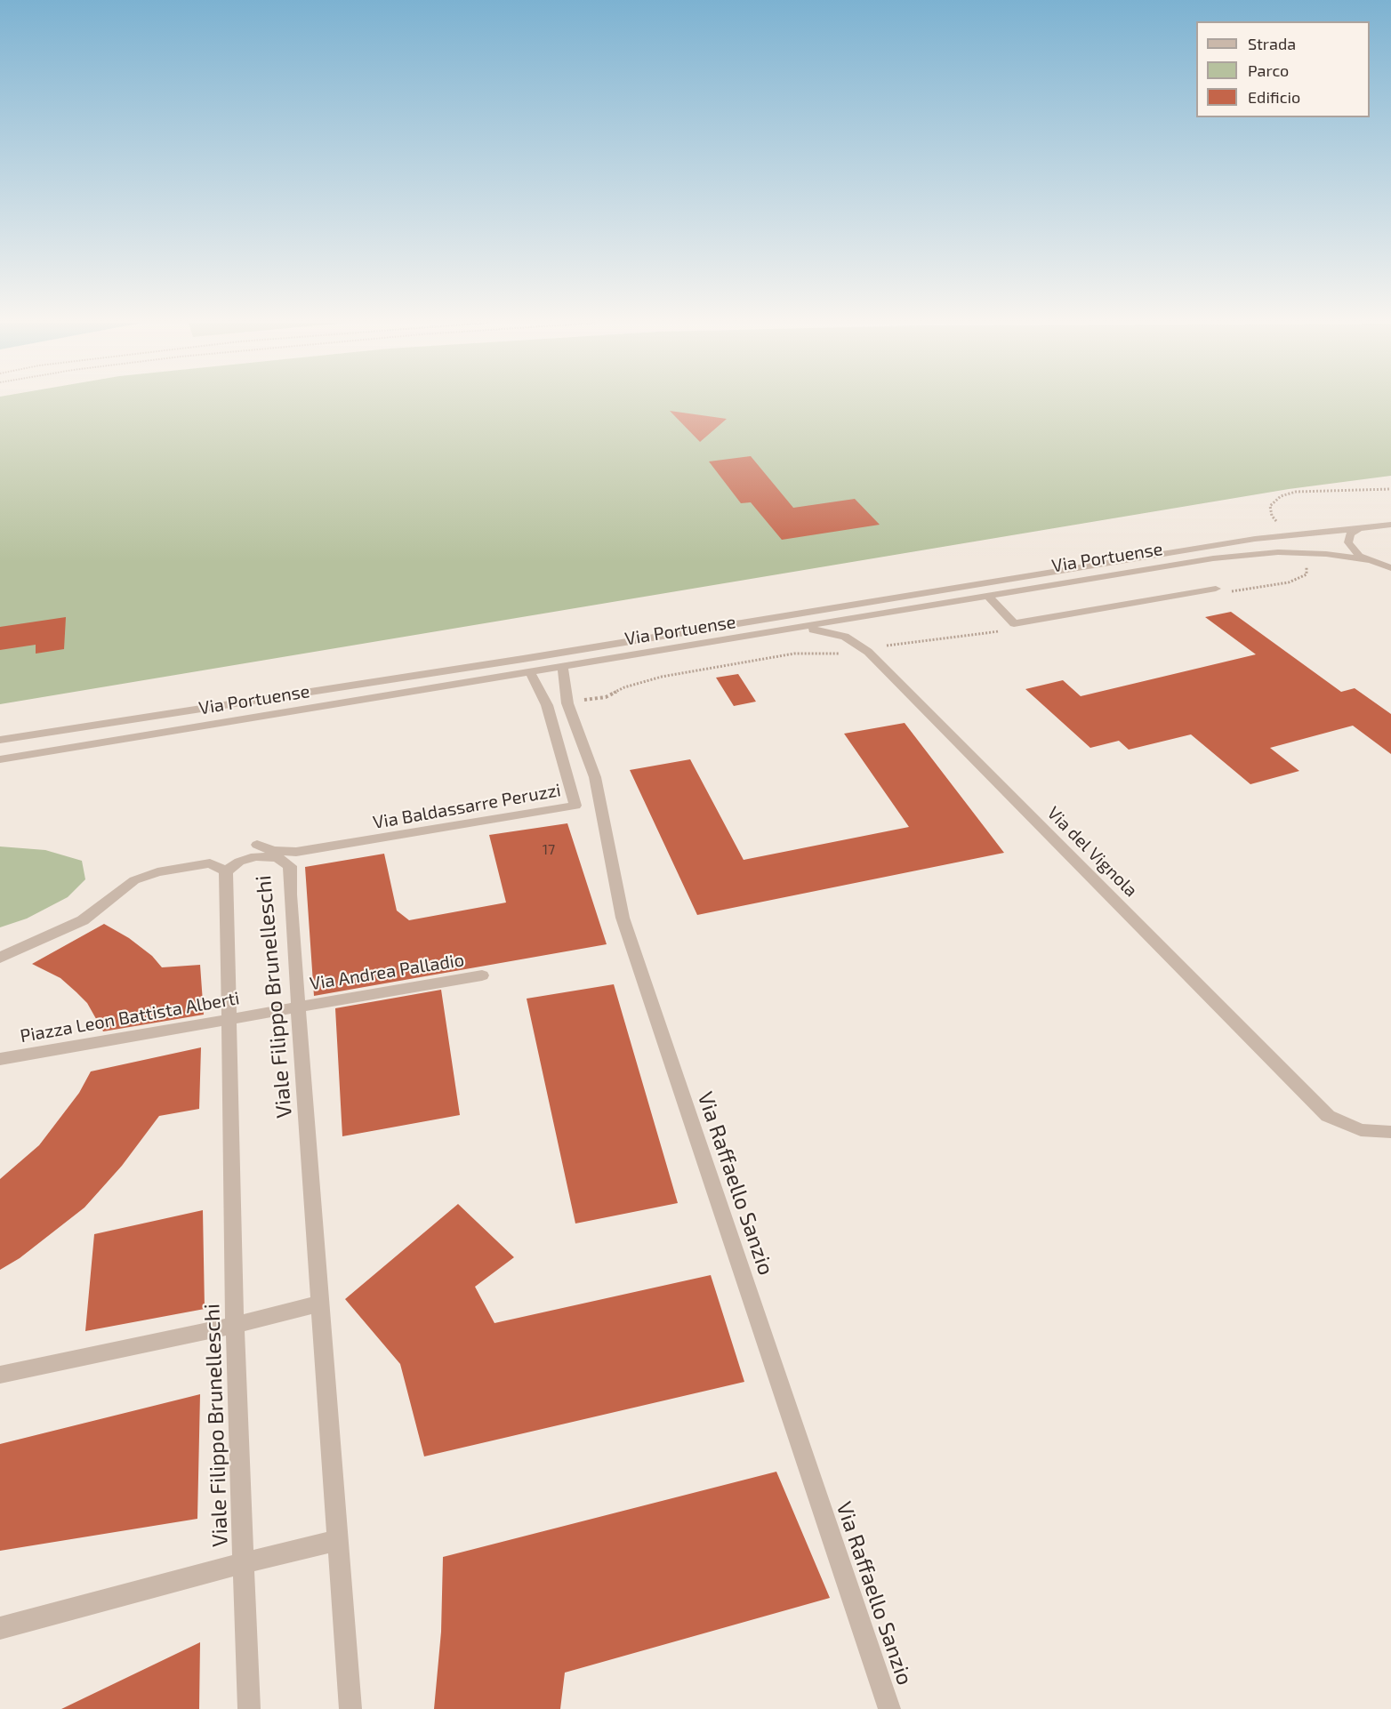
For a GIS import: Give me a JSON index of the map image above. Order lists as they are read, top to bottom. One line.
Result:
{"streets":{"street":["Via Portuense","Via Baldassarre Peruzzi","Via del Vignola","Via Andrea Palladio","Viale Filippo Brunelleschi","Piazza Leon Battista Alberti","Via Raffaello Sanzio"]},"crossings":[["Via Portuense","Via Baldassarre Peruzzi"],["Via Portuense","Via del Vignola"],["Via Portuense","Via Raffaello Sanzio"],["Via Andrea Palladio","Viale Filippo Brunelleschi"],["Via Andrea Palladio","Piazza Leon Battista Alberti"],["Viale Filippo Brunelleschi","Piazza Leon Battista Alberti"]],"house_numbers":["17"],"legend":["Strada","Parco","Edificio"]}
